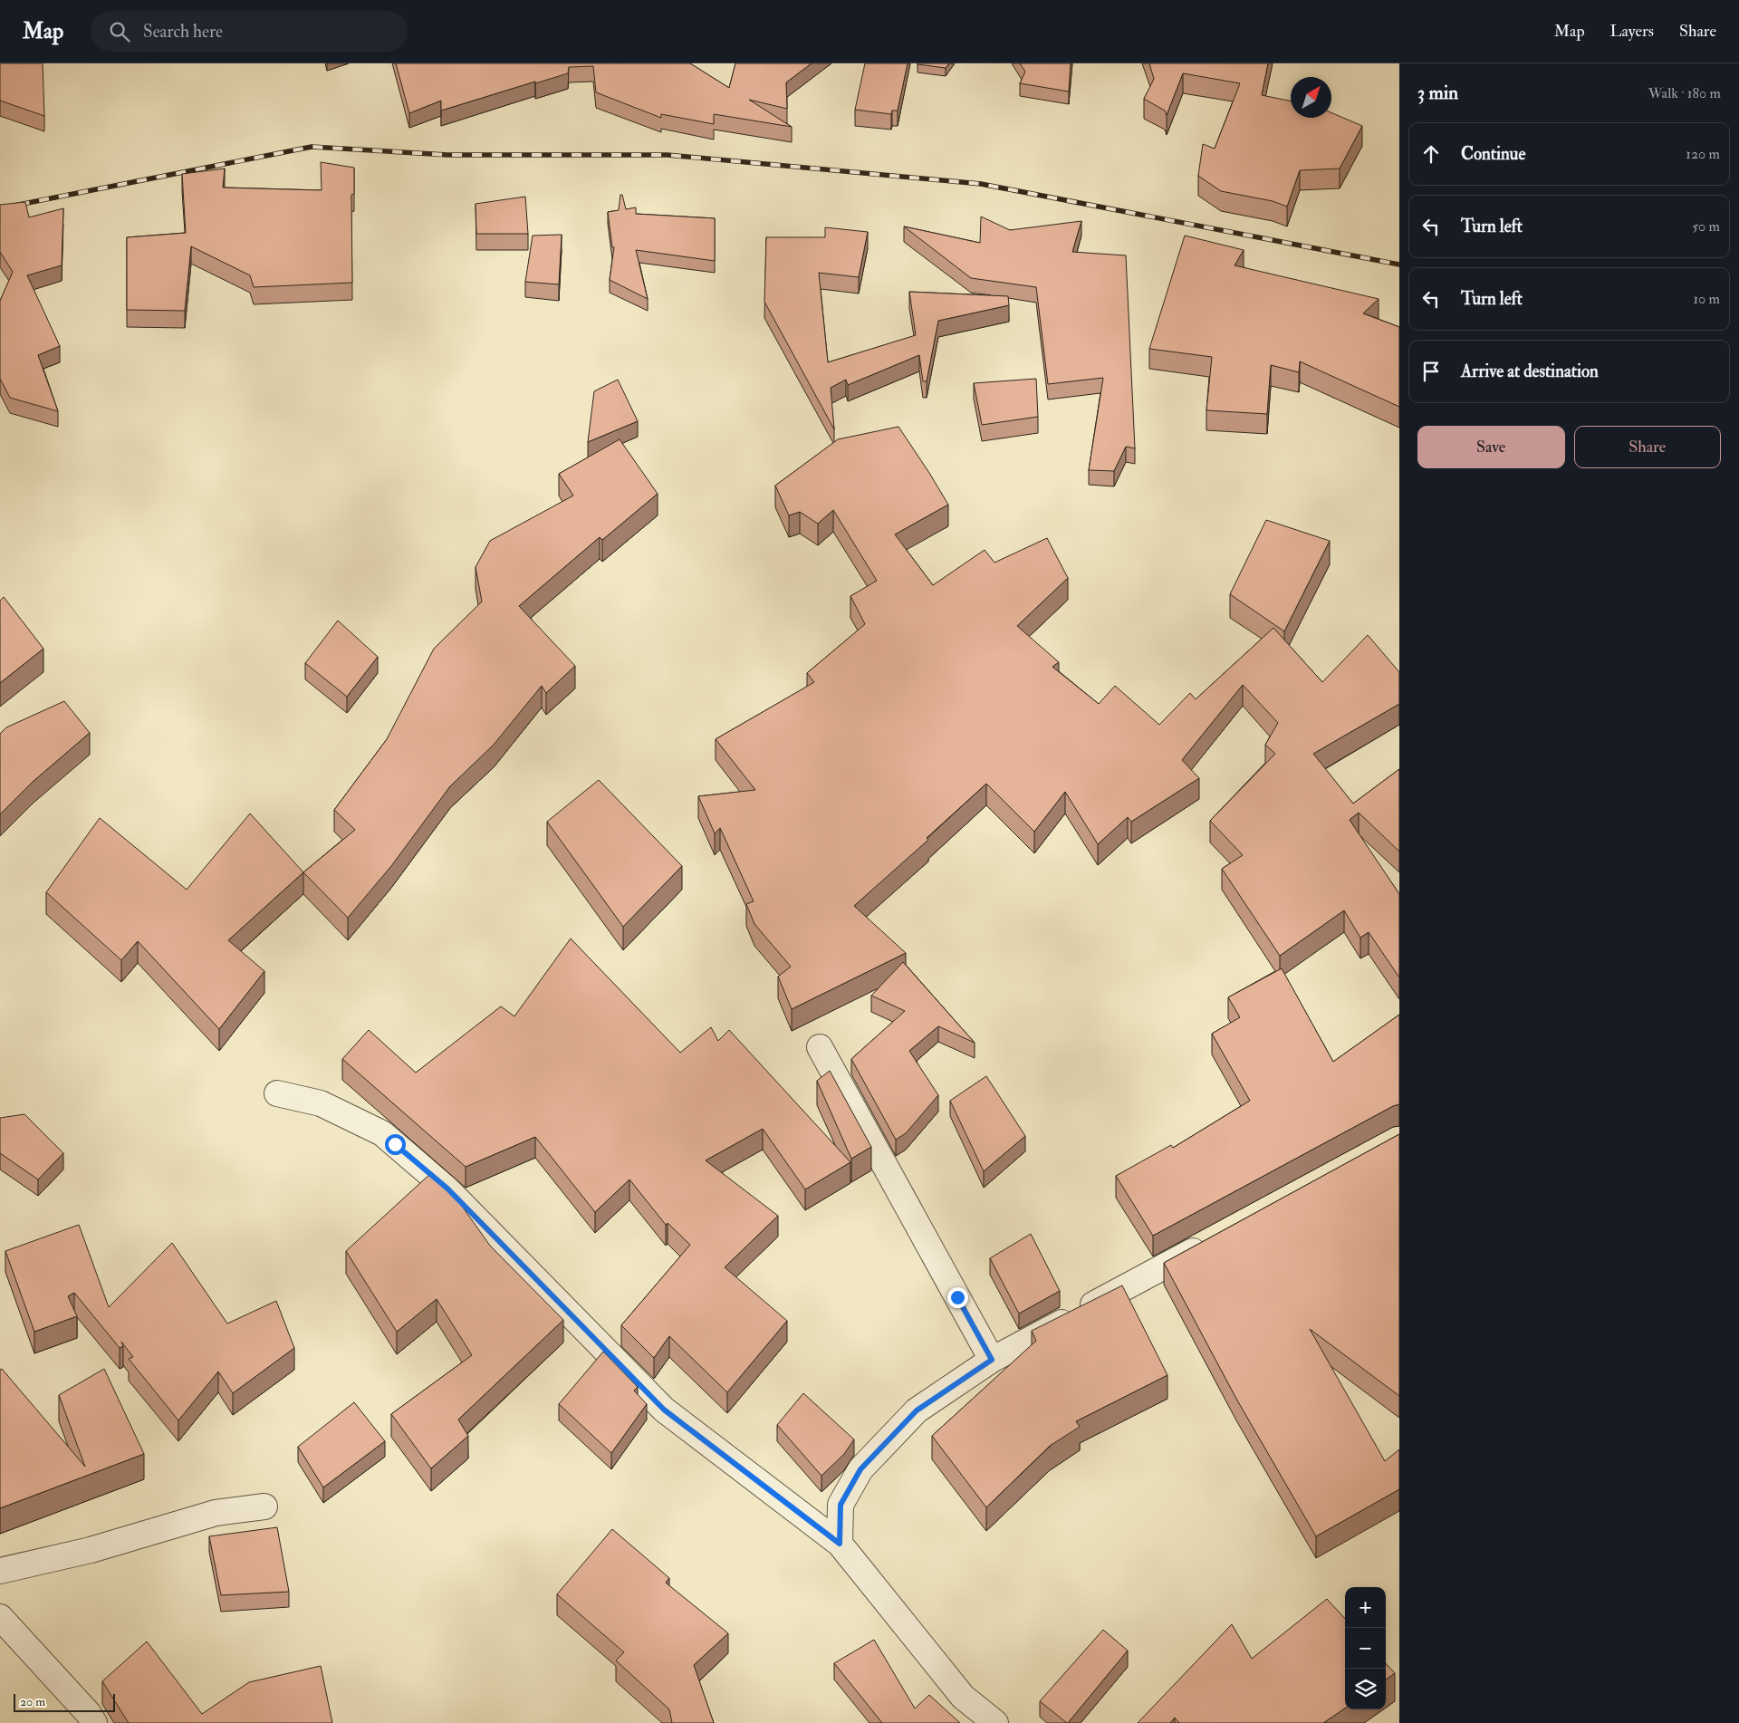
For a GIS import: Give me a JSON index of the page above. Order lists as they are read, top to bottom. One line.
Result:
{"scale_bar":"20 m","north":"top right","page":{"header":"Map","search":"Search here","nav":["Map","Layers","Share"],"heading":["3 min","Walk · 180 m"],"list":[["Continue","120 m"],["Turn left","50 m"],["Turn left","10 m"],"Arrive at destination"],"buttons":["Save","Share"],"map_buttons":["+","−"],"scale":"20 m"}}
